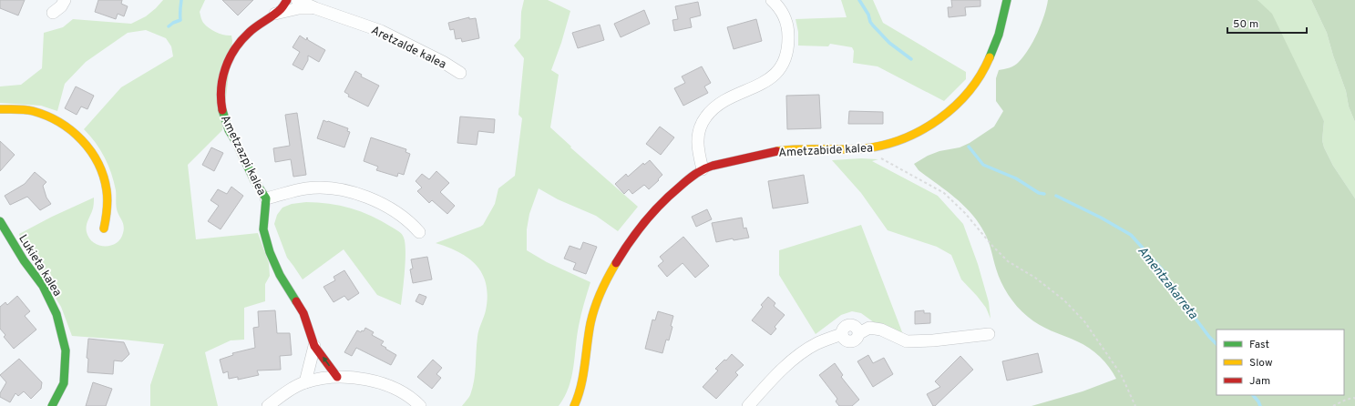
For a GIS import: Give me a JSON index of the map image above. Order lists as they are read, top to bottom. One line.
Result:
{"streets":{"street":["Aretzalde kalea","Ametzabide kalea","Ametzazpi kalea","Lukieta kalea"]},"crossings":[["Aretzalde kalea","Ametzazpi kalea"]],"water":["Amentzakarreta"],"legend":["Fast","Slow","Jam"],"scale_bar":"50 m"}
